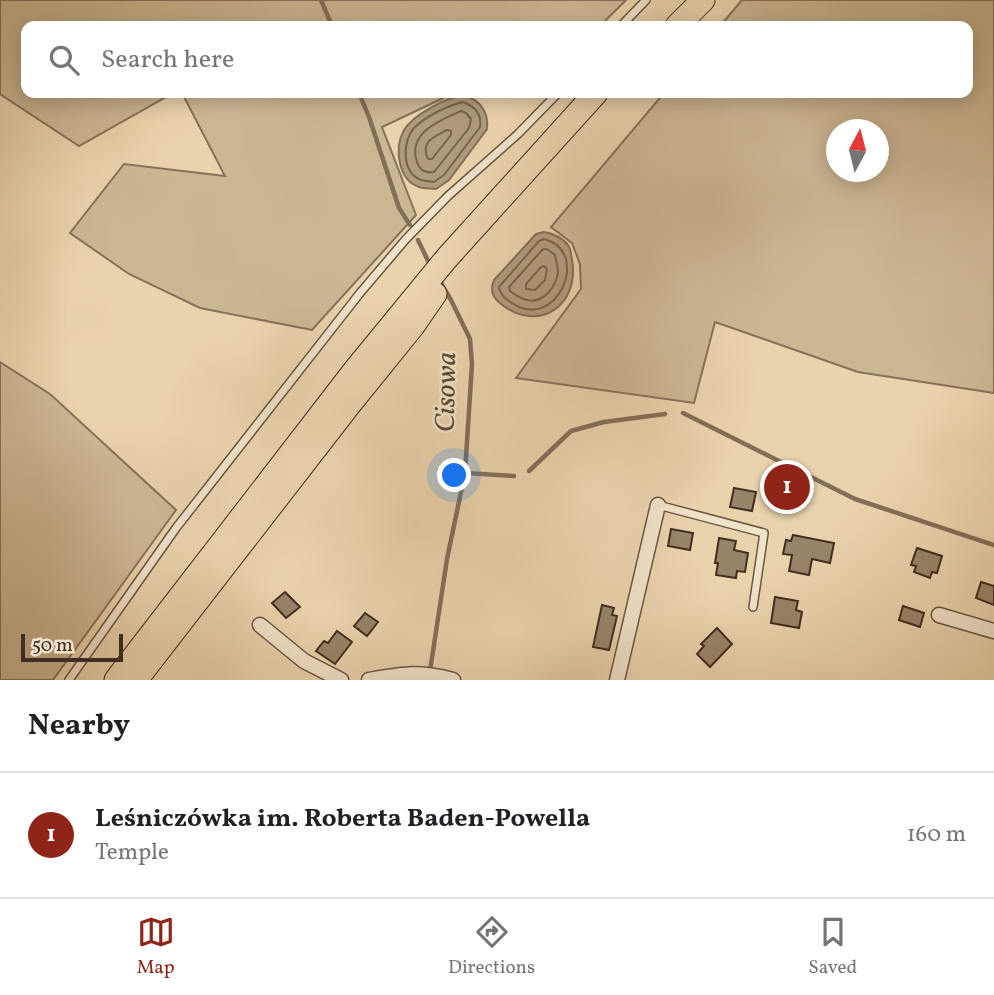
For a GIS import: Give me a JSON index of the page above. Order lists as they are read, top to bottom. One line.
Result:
{"water":["Cisowa"],"scale_bar":"50 m","north":"top","page":{"search":"Search here","pins":"1","scale":"50 m","heading":"Nearby","list":[{"mark":"1","name":"Leśniczówka im. Roberta Baden-Powella","note":"Temple","value":"160 m"}],"nav":["Map","Directions","Saved"]}}
